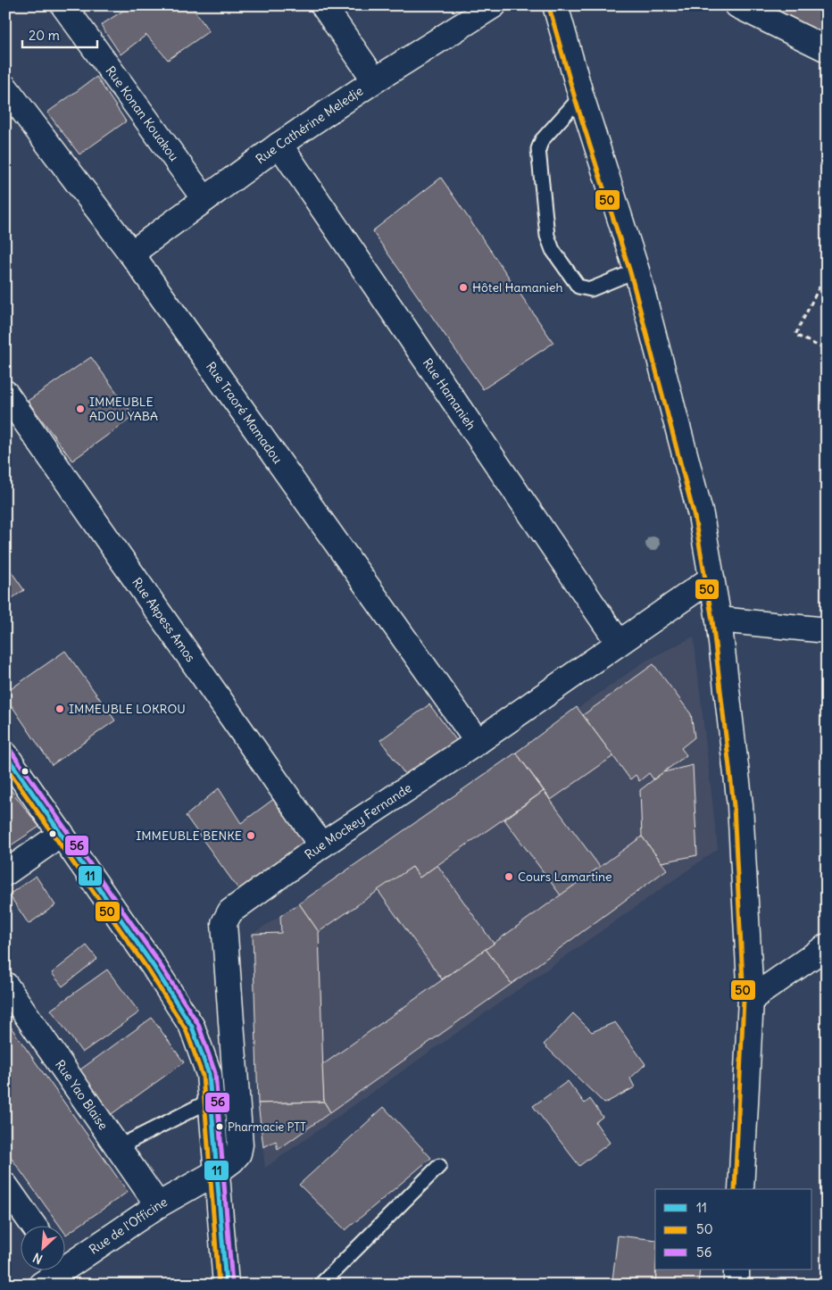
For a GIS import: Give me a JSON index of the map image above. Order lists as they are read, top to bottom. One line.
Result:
{"streets":{"street":["Rue Konan Kouakou","Rue Cathérine Meledje","Rue Hamanieh","Rue Traoré Mamadou","Rue Akpess Amos","Rue Mockey Fernande","Rue Yao Blaise","Rue de l'Officine"]},"crossings":[["Rue Konan Kouakou","Rue Cathérine Meledje"],["Rue Cathérine Meledje","Rue Hamanieh"],["Rue Cathérine Meledje","Rue Traoré Mamadou"],["Rue Hamanieh","Rue Mockey Fernande"],["Rue Traoré Mamadou","Rue Mockey Fernande"],["Rue Akpess Amos","Rue Mockey Fernande"],["Rue Mockey Fernande","Rue de l'Officine"],["Rue Yao Blaise","Rue de l'Officine"]],"places":["Hôtel Hamanieh","IMMEUBLE ADOU YABA","IMMEUBLE LOKROU","IMMEUBLE BENKE","Cours Lamartine","Pharmacie PTT"],"lines":["transit line 50","transit line 56","transit line 11"],"legend":["11","50","56"],"scale_bar":"20 m","north":"bottom left"}
